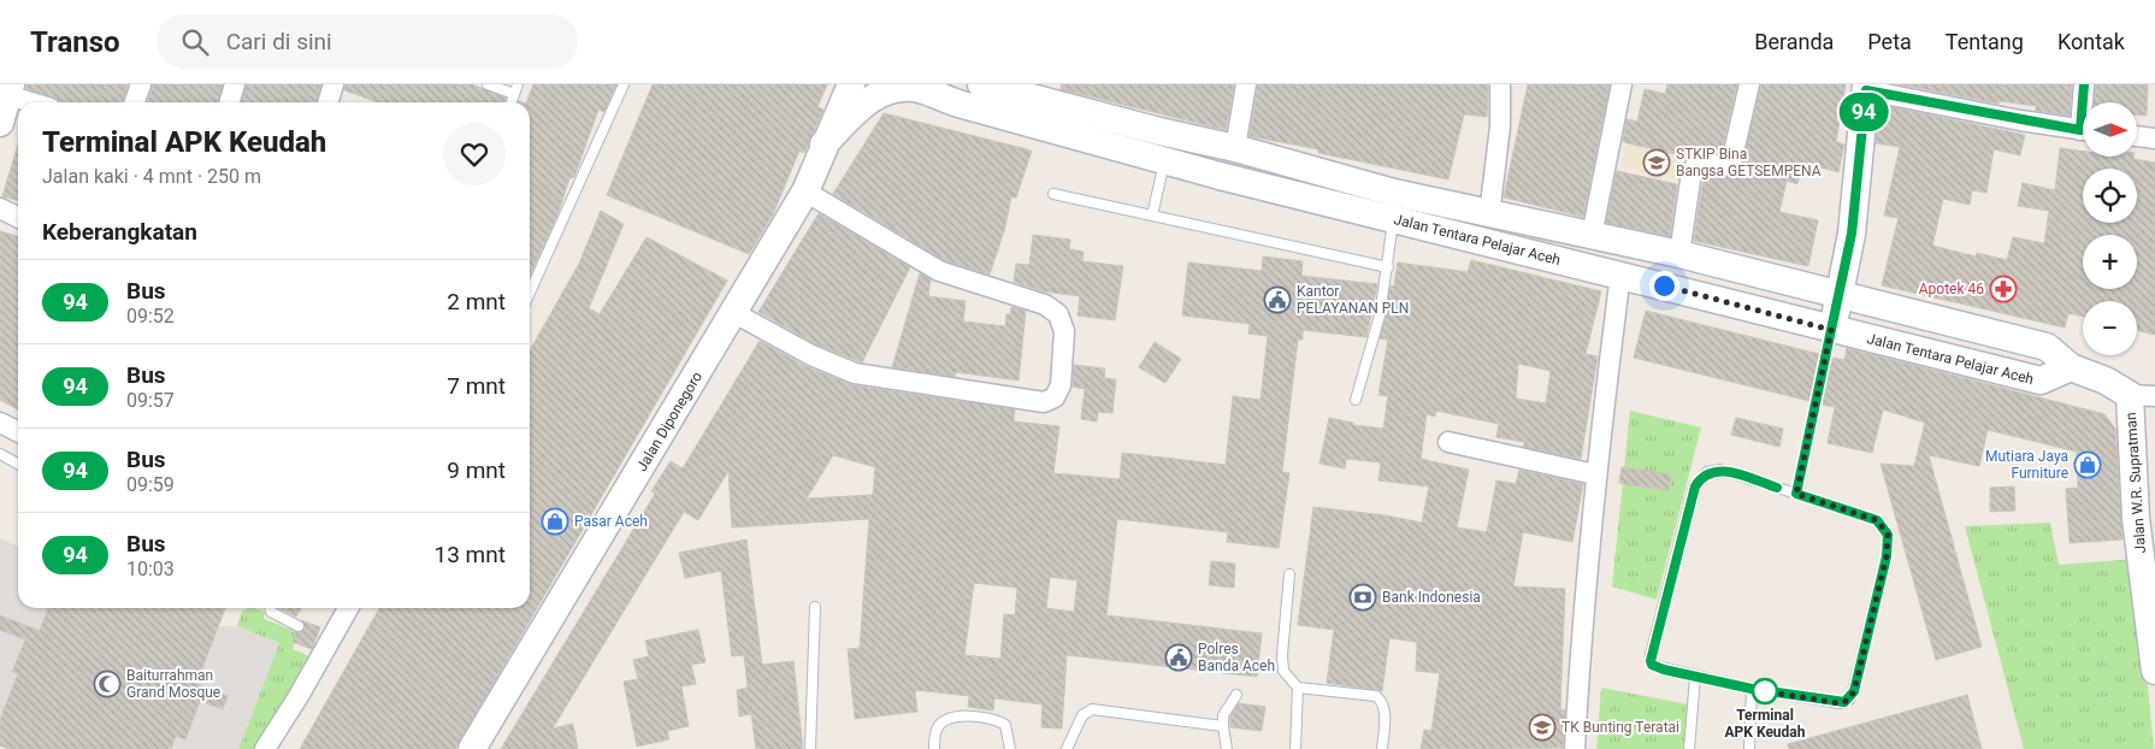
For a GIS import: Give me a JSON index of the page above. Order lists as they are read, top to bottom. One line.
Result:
{"streets":{"main road":["Jalan Tentara Pelajar Aceh","Jalan Diponegoro","Jalan W.R. Supratman"]},"crossings":[["Jalan Tentara Pelajar Aceh","Jalan Diponegoro"],["Jalan Tentara Pelajar Aceh","Jalan W.R. Supratman"]],"places":{"school or university":["STKIP Bina Bangsa GETSEMPENA","TK Bunting Teratai"],"pharmacy":["Apotek 46"],"public building":["Kantor PELAYANAN PLN","Polres Banda Aceh"],"shop":["Mutiara Jaya Furniture","Pasar Aceh"],"bank":["Bank Indonesia"],"mosque":["Baiturrahman Grand Mosque"],"other":["Terminal APK Keudah"]},"lines":["bus line 94"],"north":"right","page":{"header":"Transo","search":"Cari di sini","nav":["Beranda","Peta","Tentang","Kontak"],"on_map":"94","map_buttons":["+","−"],"heading":[["Terminal APK Keudah","Jalan kaki · 4 mnt · 250 m"],"Keberangkatan"],"list":[{"mark":"94","name":"Bus","note":"09:52","value":"2 mnt"},{"mark":"94","name":"Bus","note":"09:57","value":"7 mnt"},{"mark":"94","name":"Bus","note":"09:59","value":"9 mnt"},{"mark":"94","name":"Bus","note":"10:03","value":"13 mnt"}]}}
